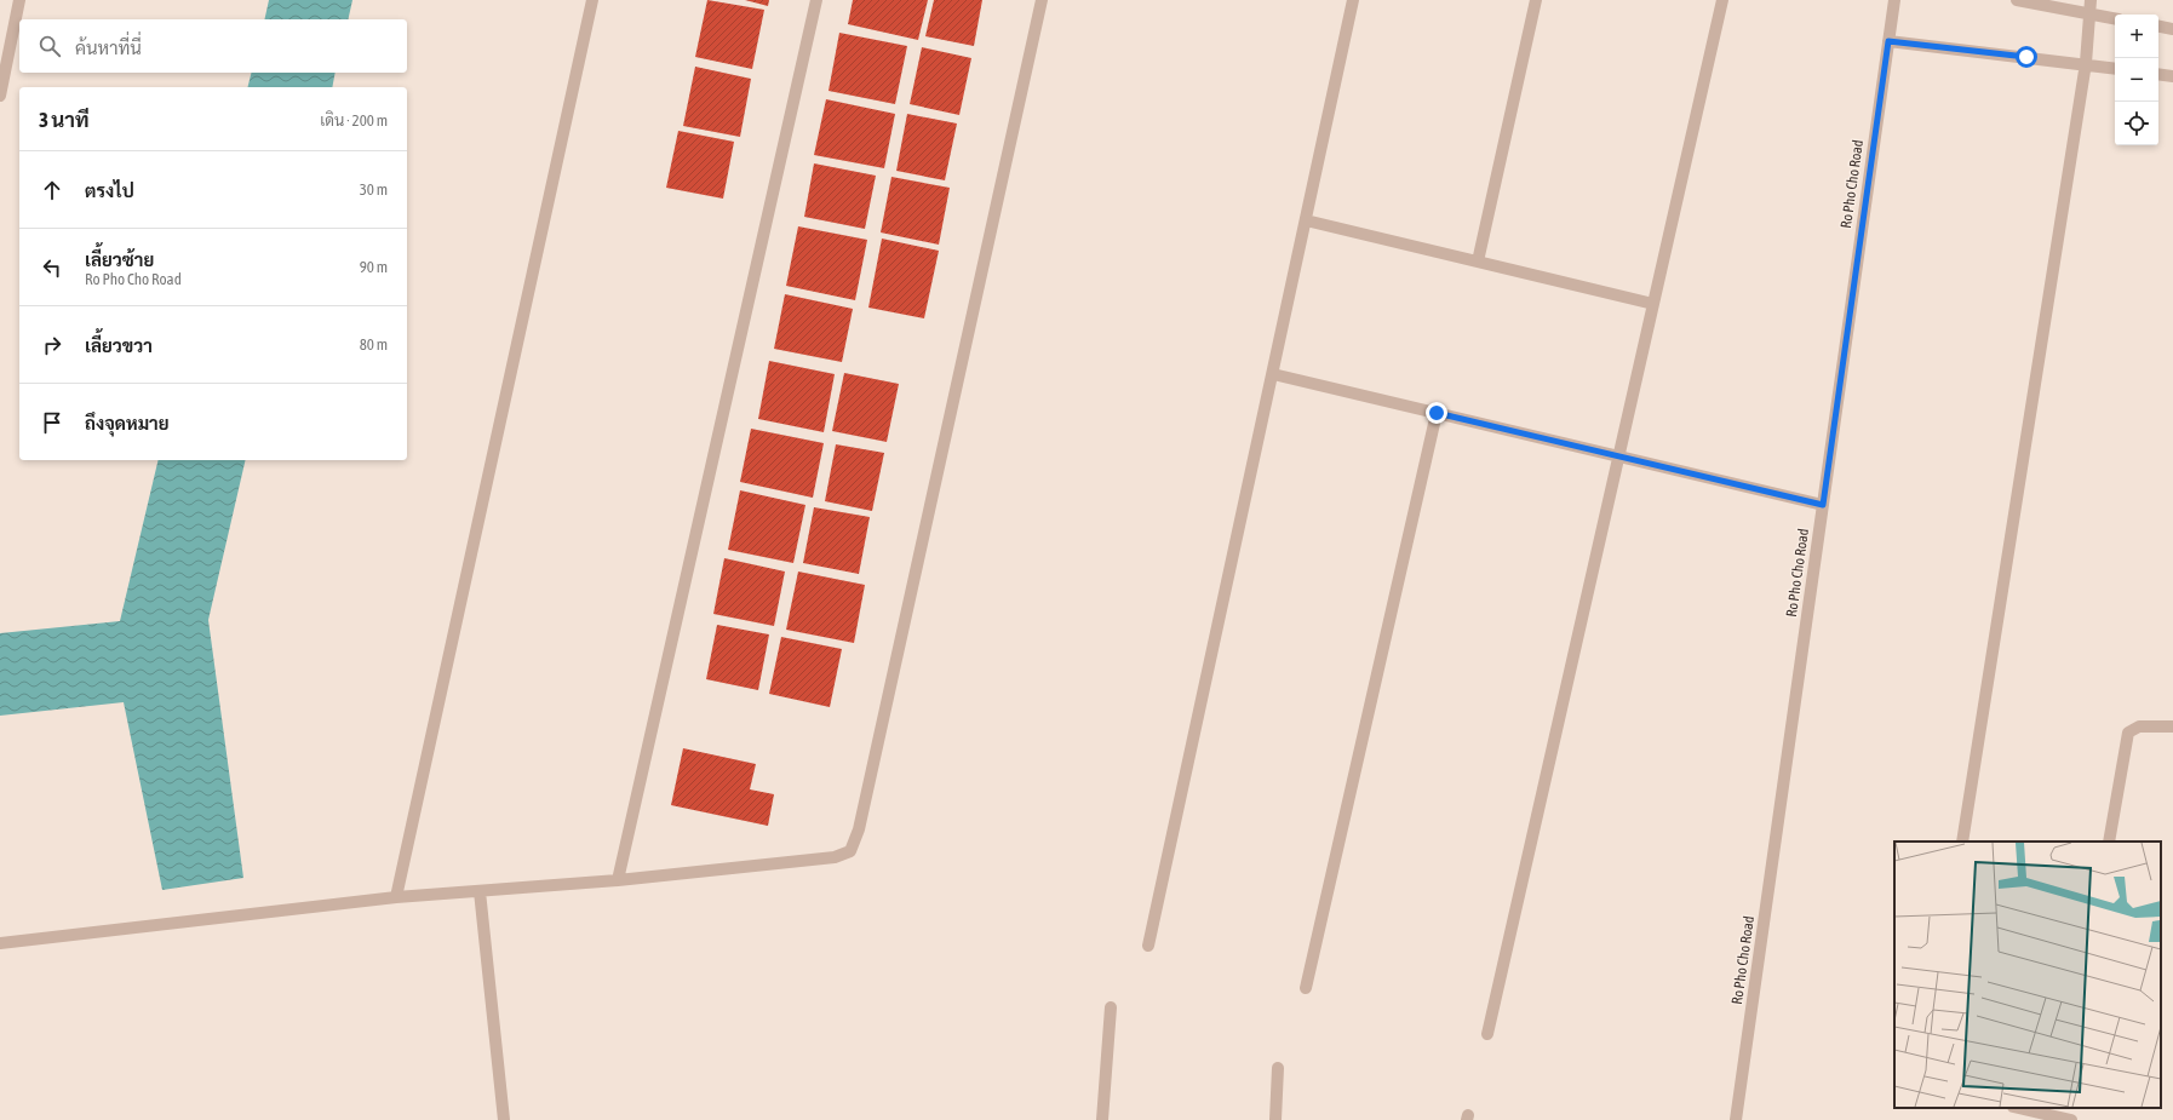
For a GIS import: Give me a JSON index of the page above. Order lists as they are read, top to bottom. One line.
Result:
{"streets":{"street":["Ro Pho Cho Road"]},"page":{"map_buttons":["+","−"],"search":"ค้นหาที่นี่","heading":["3 นาที","เดิน · 200 m"],"list":[["ตรงไป","30 m"],["เลี้ยวซ้าย","Ro Pho Cho Road","90 m"],["เลี้ยวขวา","80 m"],"ถึงจุดหมาย"]}}
